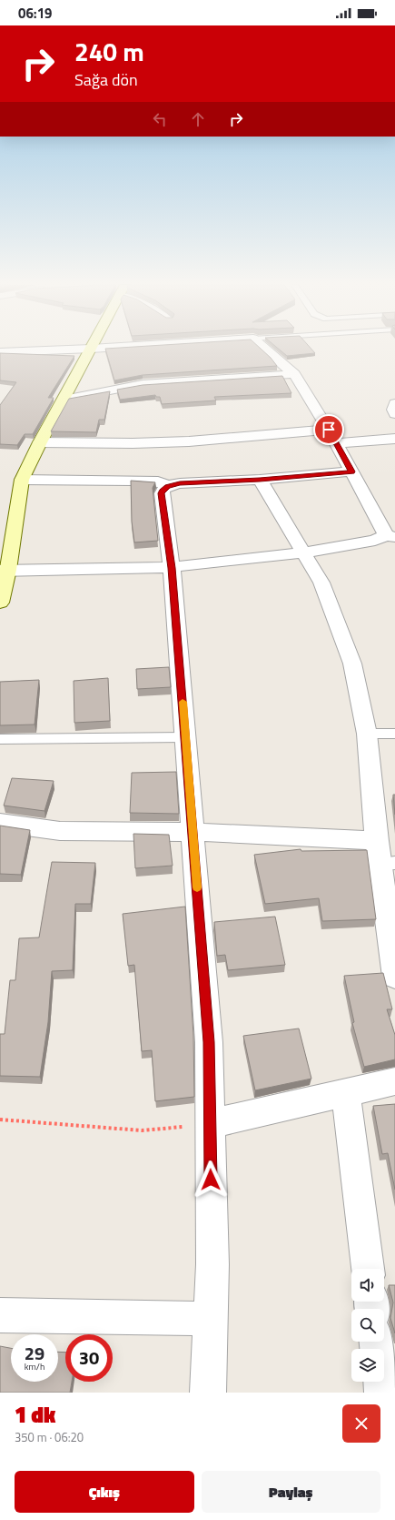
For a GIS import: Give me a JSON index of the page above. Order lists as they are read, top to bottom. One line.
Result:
{"page":{"status":"06:19","turn":["240 m","Sağa dön"],"speed":"29 km/h","limit":"30","heading":["1 dk","350 m · 06:20"],"buttons":["Çıkış","Paylaş"]}}
